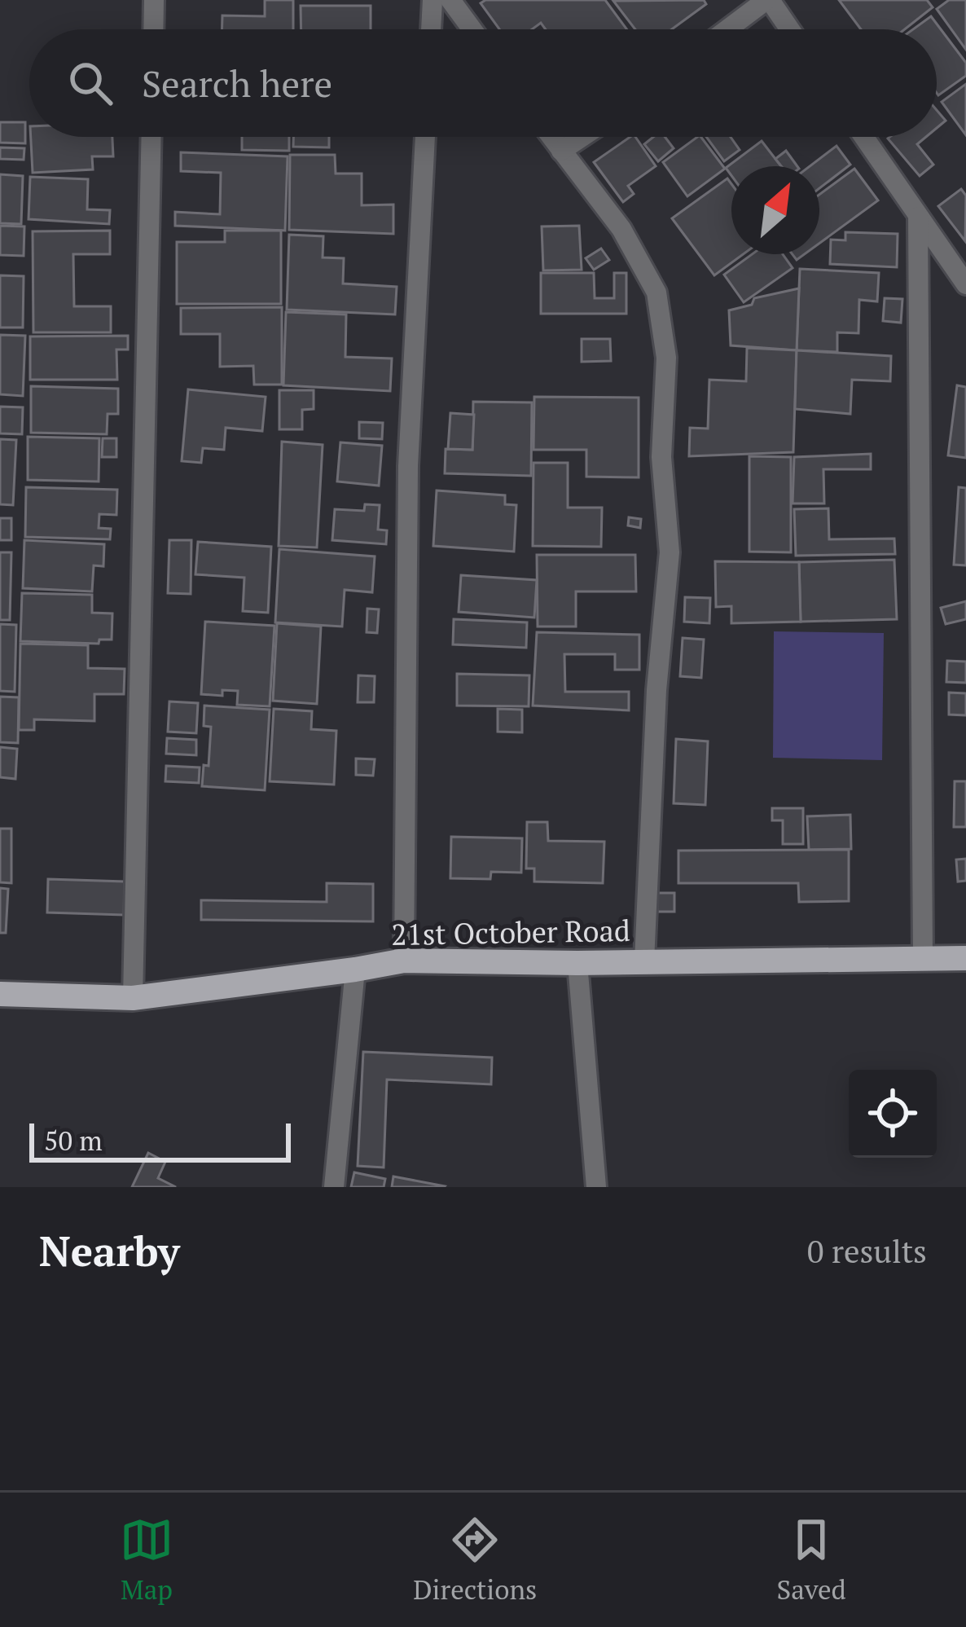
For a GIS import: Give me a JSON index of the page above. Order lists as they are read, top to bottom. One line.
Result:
{"streets":{"main road":["21st October Road"]},"scale_bar":"50 m","north":"top right","page":{"search":"Search here","scale":"50 m","heading":["Nearby","0 results"],"nav":["Map","Directions","Saved"]}}
